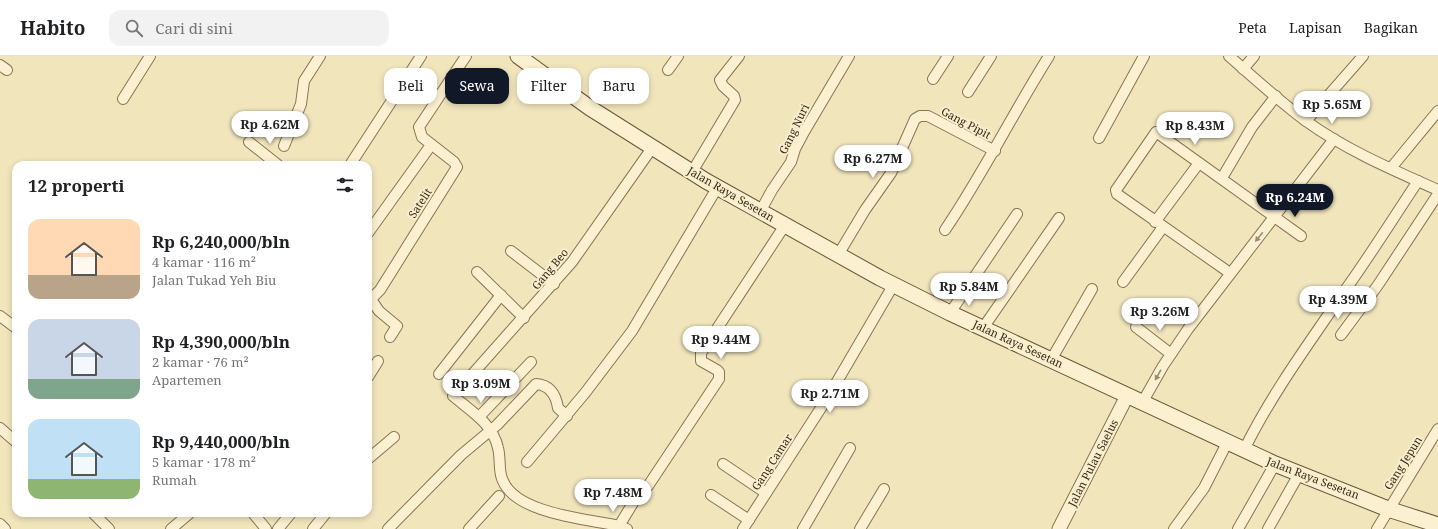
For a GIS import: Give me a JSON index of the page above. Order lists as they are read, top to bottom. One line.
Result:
{"streets":{"main road":["Jalan Raya Sesetan"],"street":["Gang Pipit","Gang Nuri","Satelit","Gang Beo","Gang Camar","Jalan Pulau Saelus","Gang Jepun"]},"crossings":[["Gang Pipit","Jalan Raya Sesetan"],["Gang Nuri","Jalan Raya Sesetan"],["Jalan Raya Sesetan","Gang Beo"],["Jalan Raya Sesetan","Gang Camar"],["Jalan Raya Sesetan","Jalan Pulau Saelus"],["Jalan Raya Sesetan","Gang Jepun"]],"page":{"header":"Habito","search":"Cari di sini","nav":["Peta","Lapisan","Bagikan"],"chip":["Beli","Sewa","Filter","Baru"],"price":["Rp 5.65M","Rp 4.62M","Rp 8.43M","Rp 6.27M","Rp 6.24M","Rp 5.84M","Rp 4.39M","Rp 3.26M","Rp 9.44M","Rp 3.09M","Rp 2.71M","Rp 7.48M"],"heading":"12 properti","list":[{"name":"Rp 6,240,000/bln","note":"4 kamar · 116 m² · Jalan Tukad Yeh Biu"},{"name":"Rp 4,390,000/bln","note":"2 kamar · 76 m² · Apartemen"},{"name":"Rp 9,440,000/bln","note":"5 kamar · 178 m² · Rumah"}]}}
